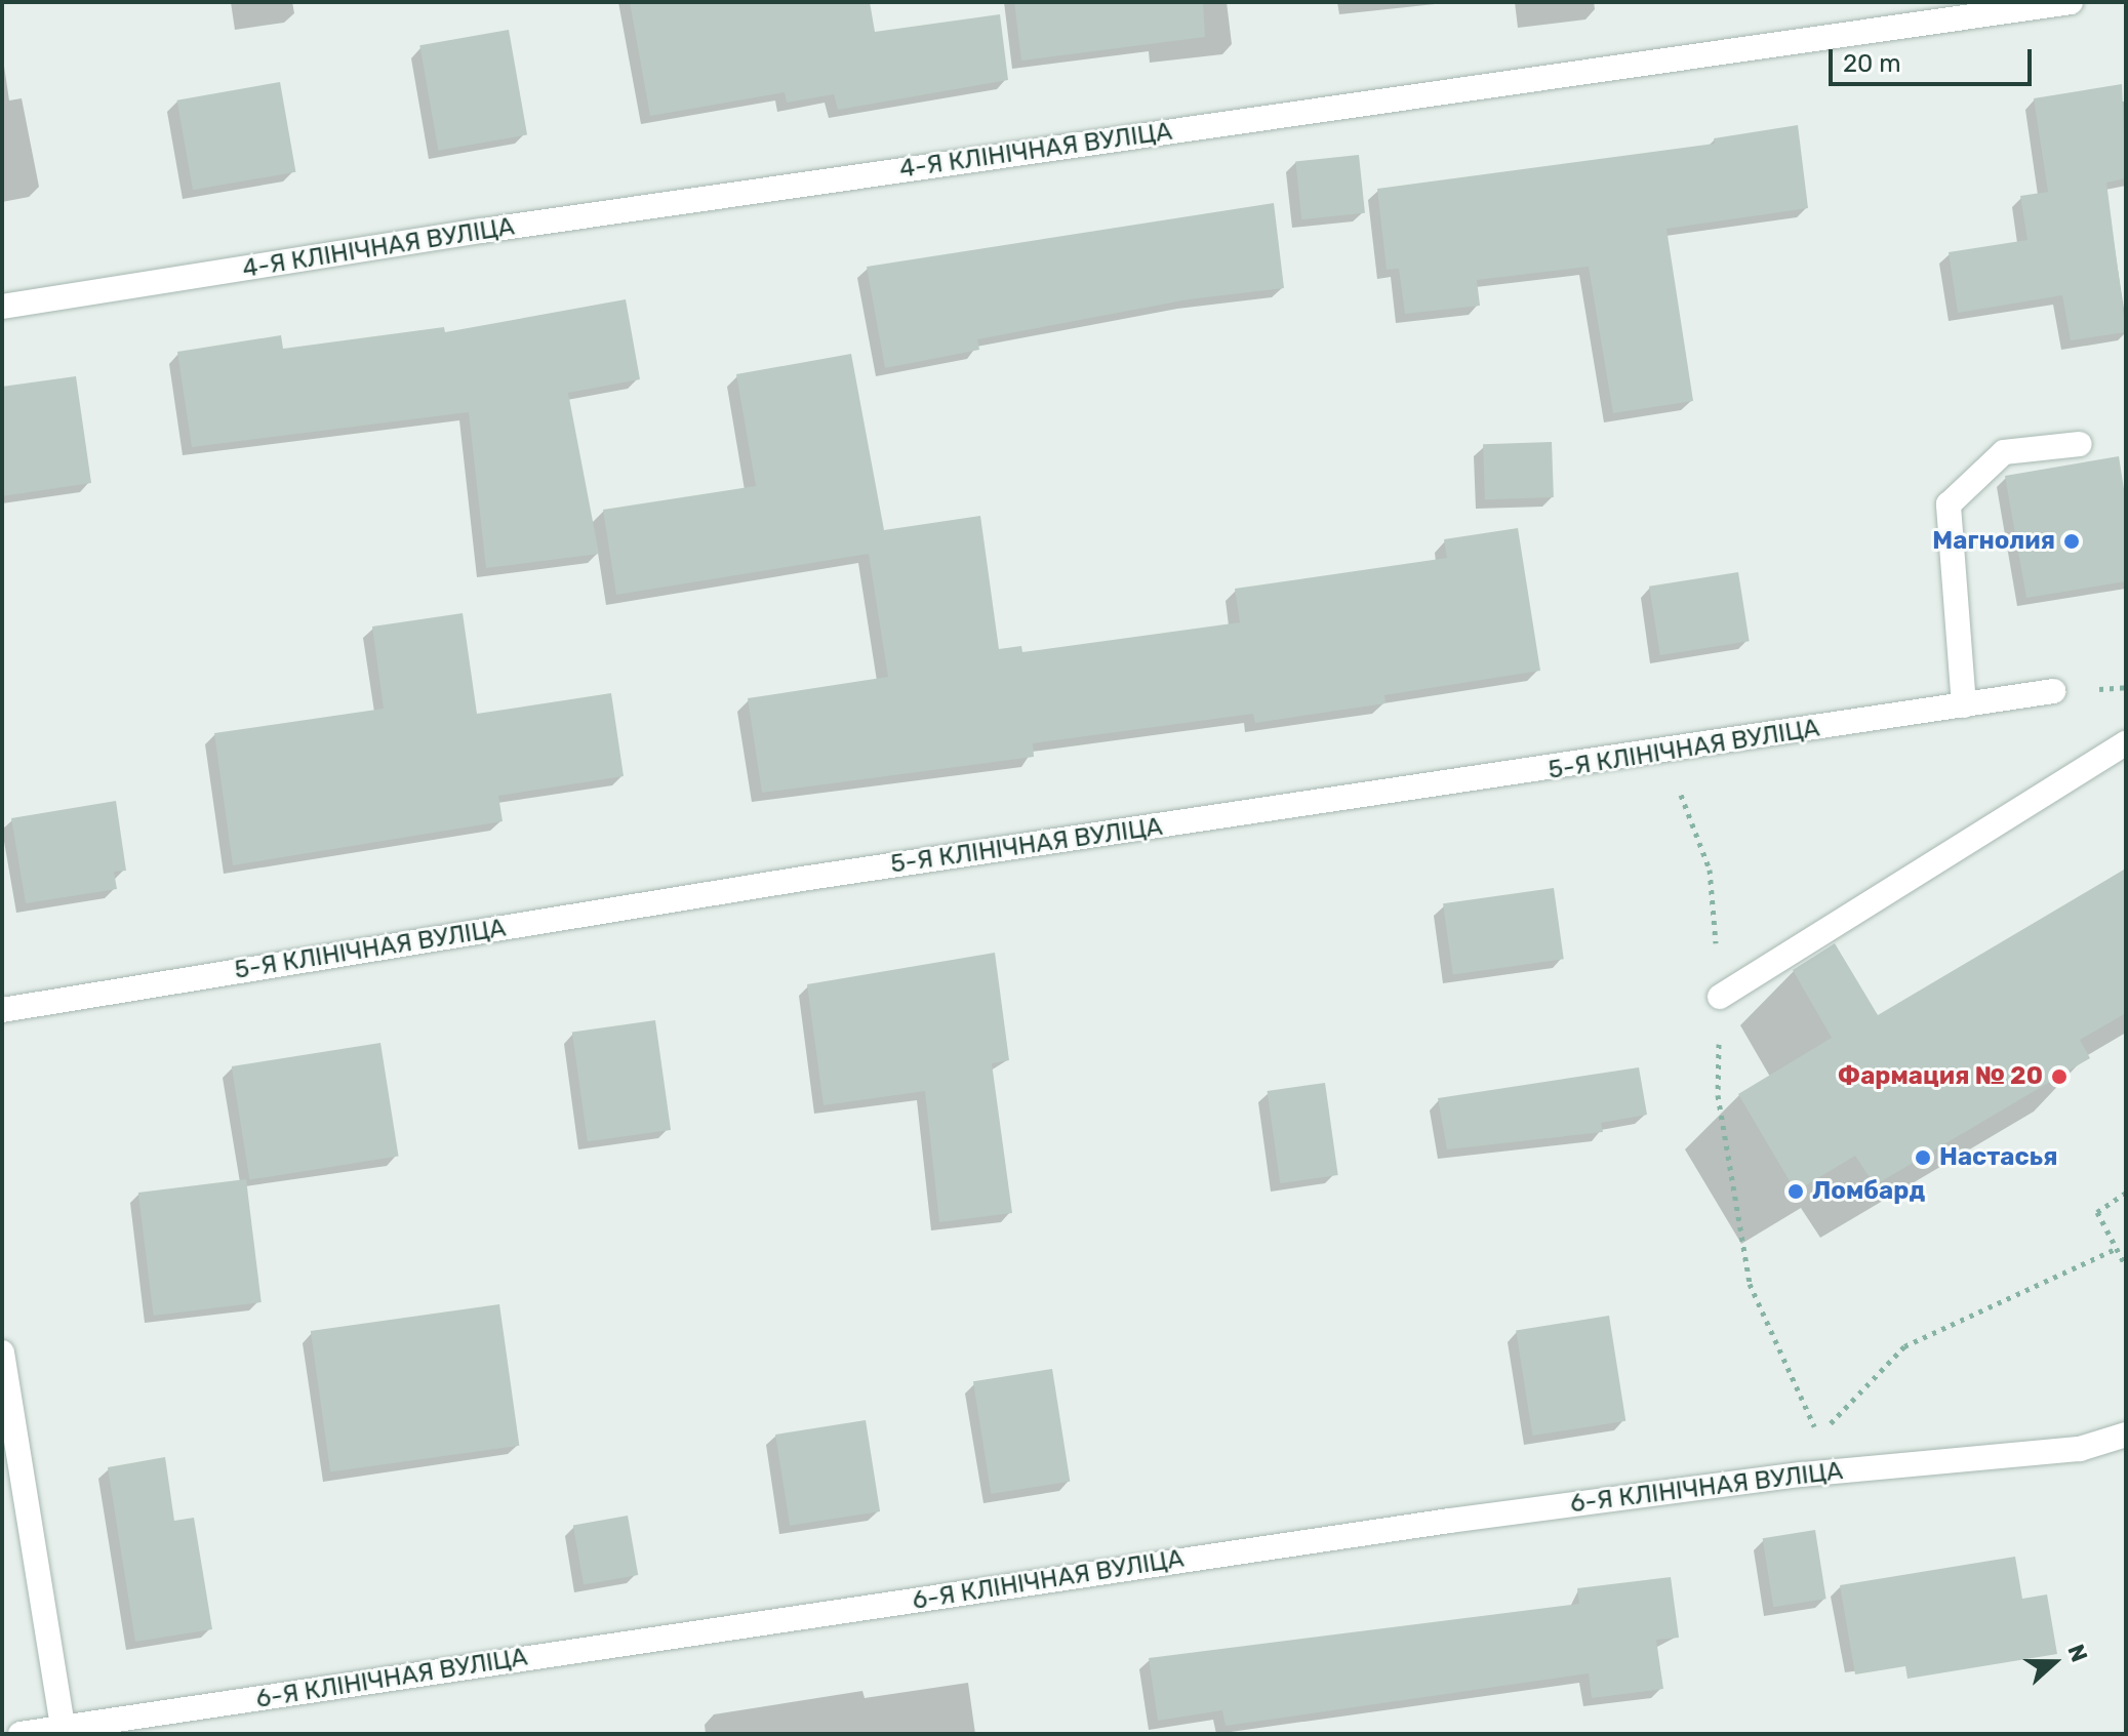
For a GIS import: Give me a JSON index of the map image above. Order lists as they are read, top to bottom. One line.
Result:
{"streets":{"street":["4-Я КЛІНІЧНАЯ ВУЛІЦА","5-Я КЛІНІЧНАЯ ВУЛІЦА","6-Я КЛІНІЧНАЯ ВУЛІЦА"]},"places":["Магнолия","Фармация № 20","Настасья","Ломбард"],"scale_bar":"20 m","north":"right"}
